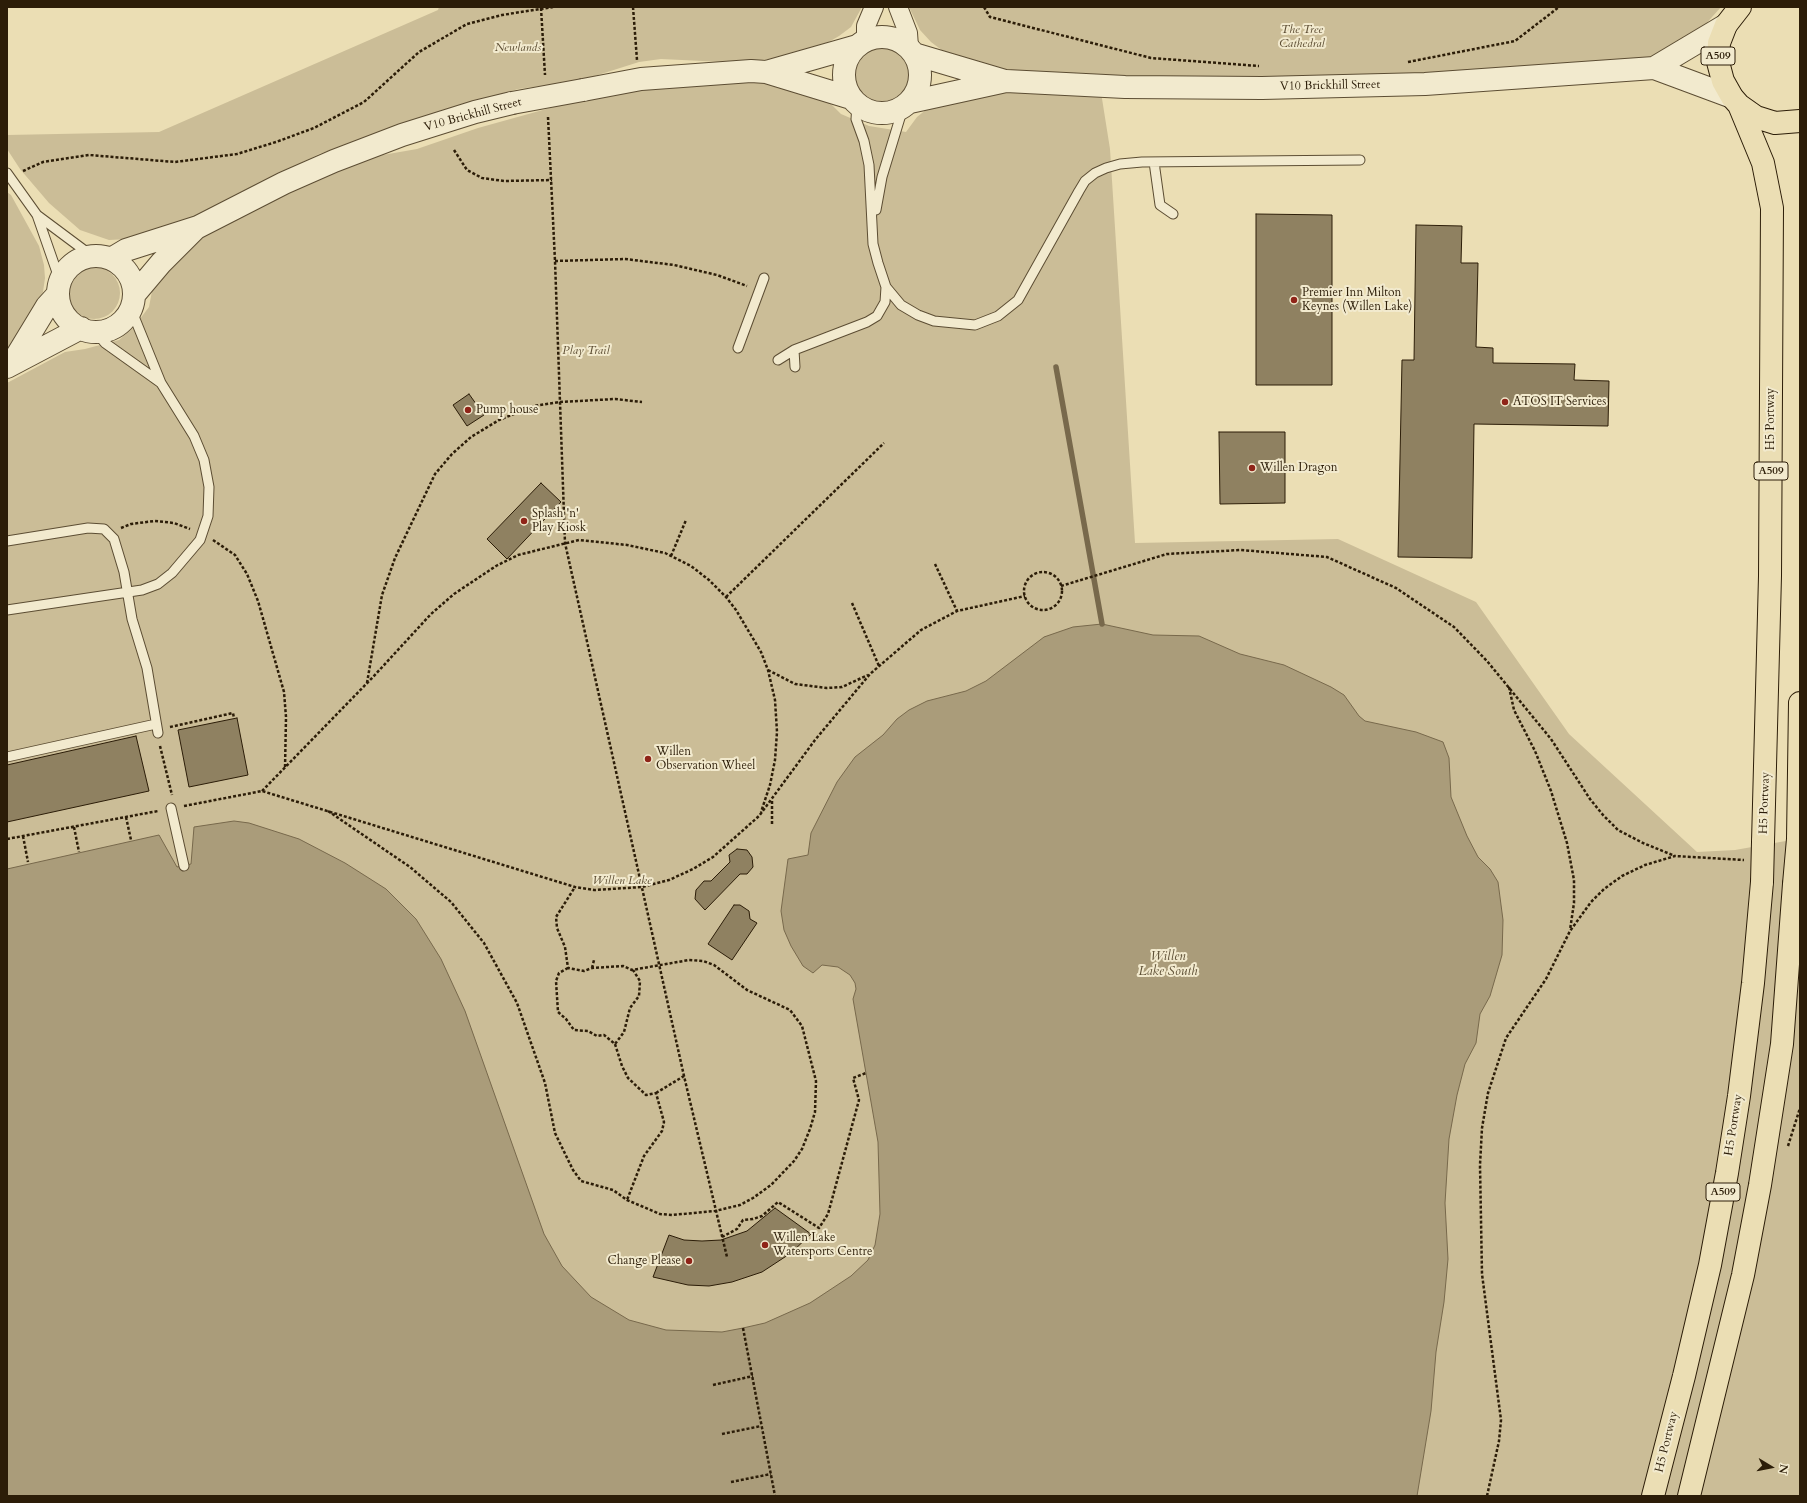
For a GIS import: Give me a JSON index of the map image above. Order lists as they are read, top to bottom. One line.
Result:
{"streets":{"main road":["A509","H5 Portway"],"street":["V10 Brickhill Street"]},"crossings":[["A509","V10 Brickhill Street"],["A509","H5 Portway"],["V10 Brickhill Street","H5 Portway"]],"water":["Willen Lake South"],"parks":["The Tree Cathedral","Newlands","Play Trail","Willen Lake"],"places":["Premier Inn Milton Keynes (Willen Lake)","ATOS IT Services","Pump house","Willen Dragon","Splash 'n' Play Kiosk","Willen Observation Wheel","Willen Lake Watersports Centre","Change Please"],"north":"right"}
